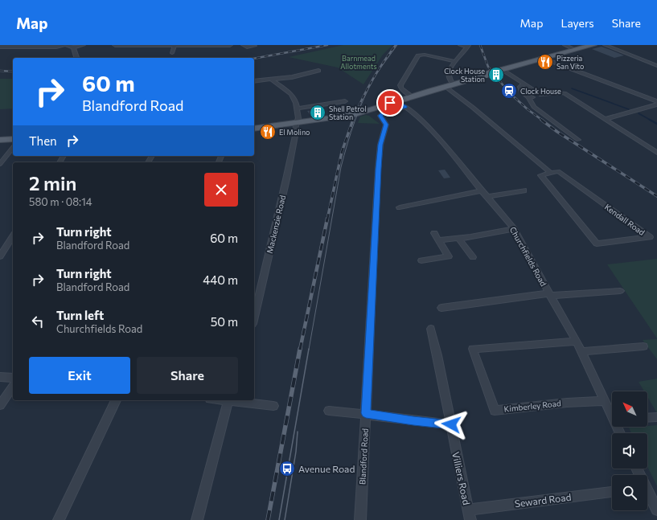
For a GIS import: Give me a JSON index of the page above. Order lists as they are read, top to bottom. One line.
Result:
{"streets":{"street":["Kendall Road","Mackenzie Road","Churchfields Road","Kimberley Road","Blandford Road","Villiers Road","Seward Road"]},"crossings":[["Churchfields Road","Kimberley Road"],["Churchfields Road","Blandford Road"],["Villiers Road","Seward Road"]],"parks":["Barnmead Allotments"],"places":{"restaurant":["Pizzeria San Vito","El Molino"],"building":["Clock House Station","Shell Petrol Station"],"station":["Clock House"],"bus stop":["Avenue Road"]},"north":"top left","page":{"header":"Map","nav":["Map","Layers","Share"],"turn":["60 m","Blandford Road"],"then":"Then","heading":["2 min","580 m · 08:14"],"list":[{"name":"Turn right","note":"Blandford Road","value":"60 m"},{"name":"Turn right","note":"Blandford Road","value":"440 m"},{"name":"Turn left","note":"Churchfields Road","value":"50 m"}],"buttons":["Exit","Share"]}}
